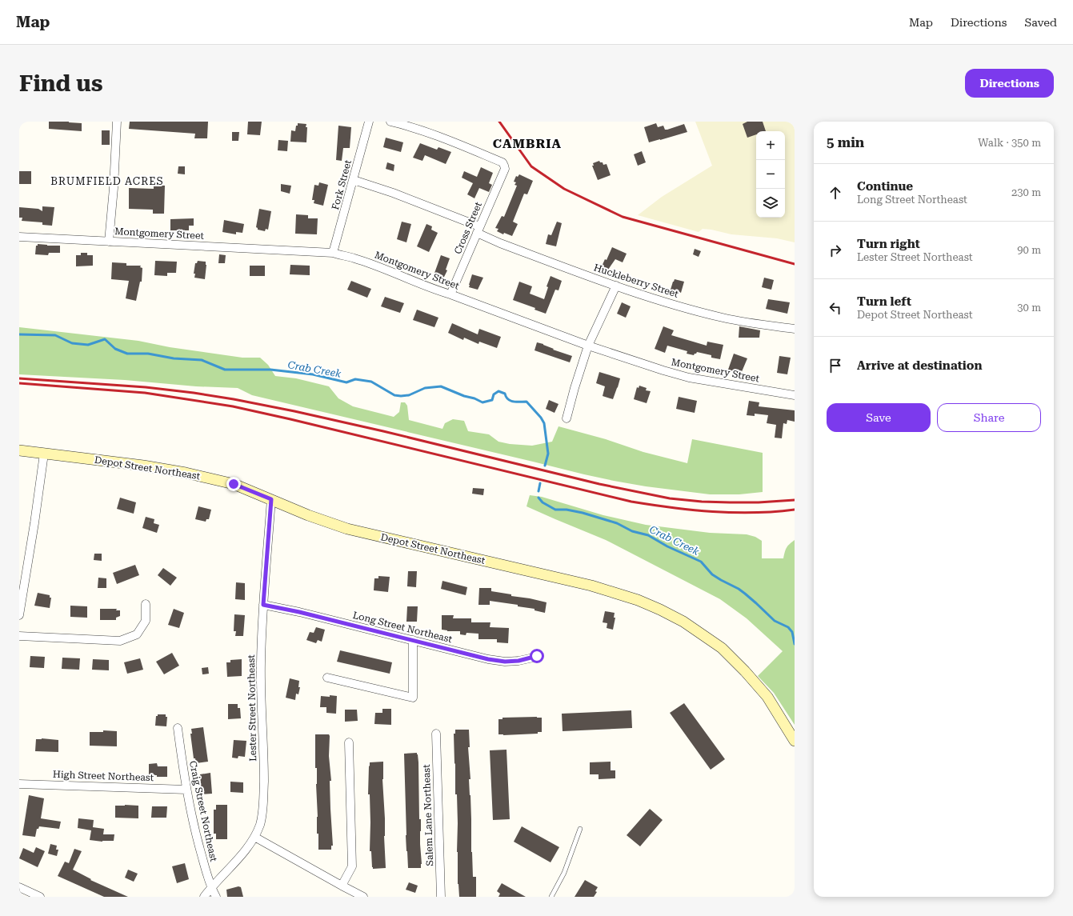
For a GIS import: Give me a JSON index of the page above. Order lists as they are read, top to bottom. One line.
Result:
{"streets":{"main road":["Depot Street Northeast"],"street":["Fork Street","Cross Street","Montgomery Street","Huckleberry Street","Long Street Northeast","Lester Street Northeast","High Street Northeast","Craig Street Northeast","Salem Lane Northeast"]},"crossings":[["Fork Street","Montgomery Street"],["Fork Street","Huckleberry Street"],["Cross Street","Montgomery Street"],["Cross Street","Huckleberry Street"],["Depot Street Northeast","Lester Street Northeast"],["Long Street Northeast","Lester Street Northeast"],["Lester Street Northeast","Craig Street Northeast"],["High Street Northeast","Craig Street Northeast"]],"districts":["CAMBRIA","BRUMFIELD ACRES"],"water":["Crab Creek"],"page":{"header":"Map","nav":["Map","Directions","Saved"],"buttons":["Directions",["Save","Share"]],"title":"Find us","heading":["5 min","Walk · 350 m"],"map_buttons":["+","−"],"list":[["Continue","Long Street Northeast","230 m"],["Turn right","Lester Street Northeast","90 m"],["Turn left","Depot Street Northeast","30 m"],"Arrive at destination"]}}
